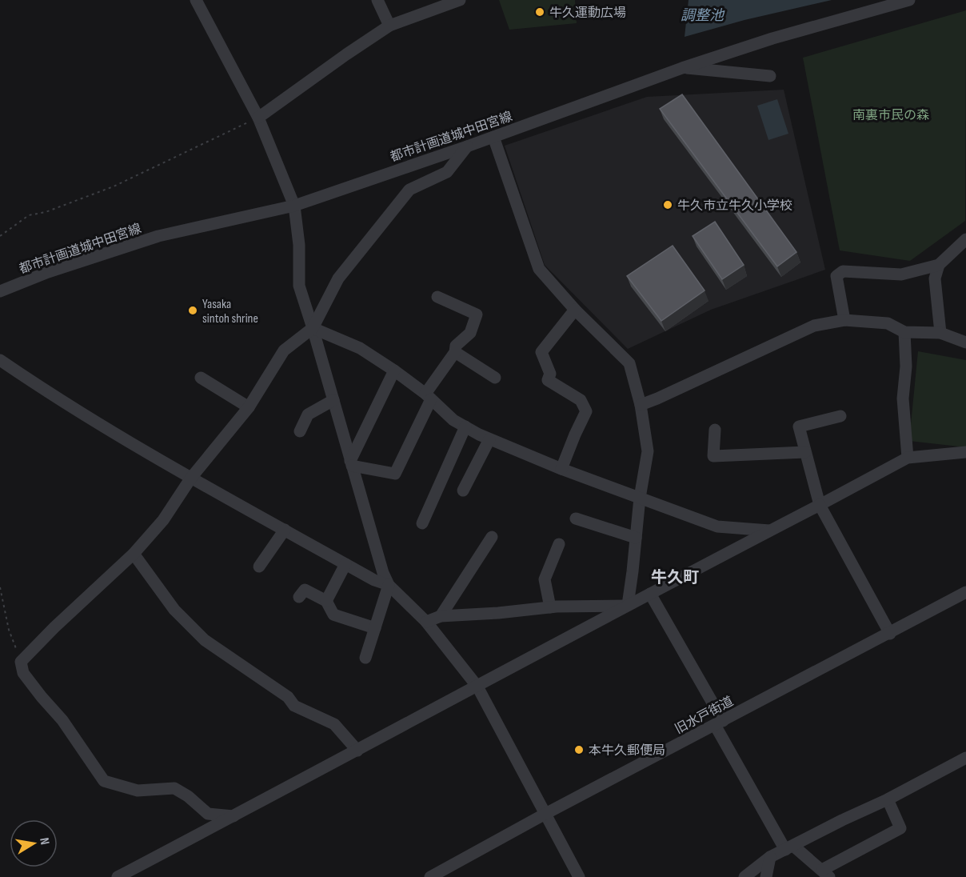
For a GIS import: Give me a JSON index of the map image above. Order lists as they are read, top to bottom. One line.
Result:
{"streets":{"street":["都市計画道城中田宮線","旧水戸街道"]},"districts":["牛久町"],"water":["調整池"],"parks":["南裏市民の森"],"places":["牛久運動広場","牛久市立牛久小学校","Yasaka sintoh shrine","本牛久郵便局"],"north":"right"}
